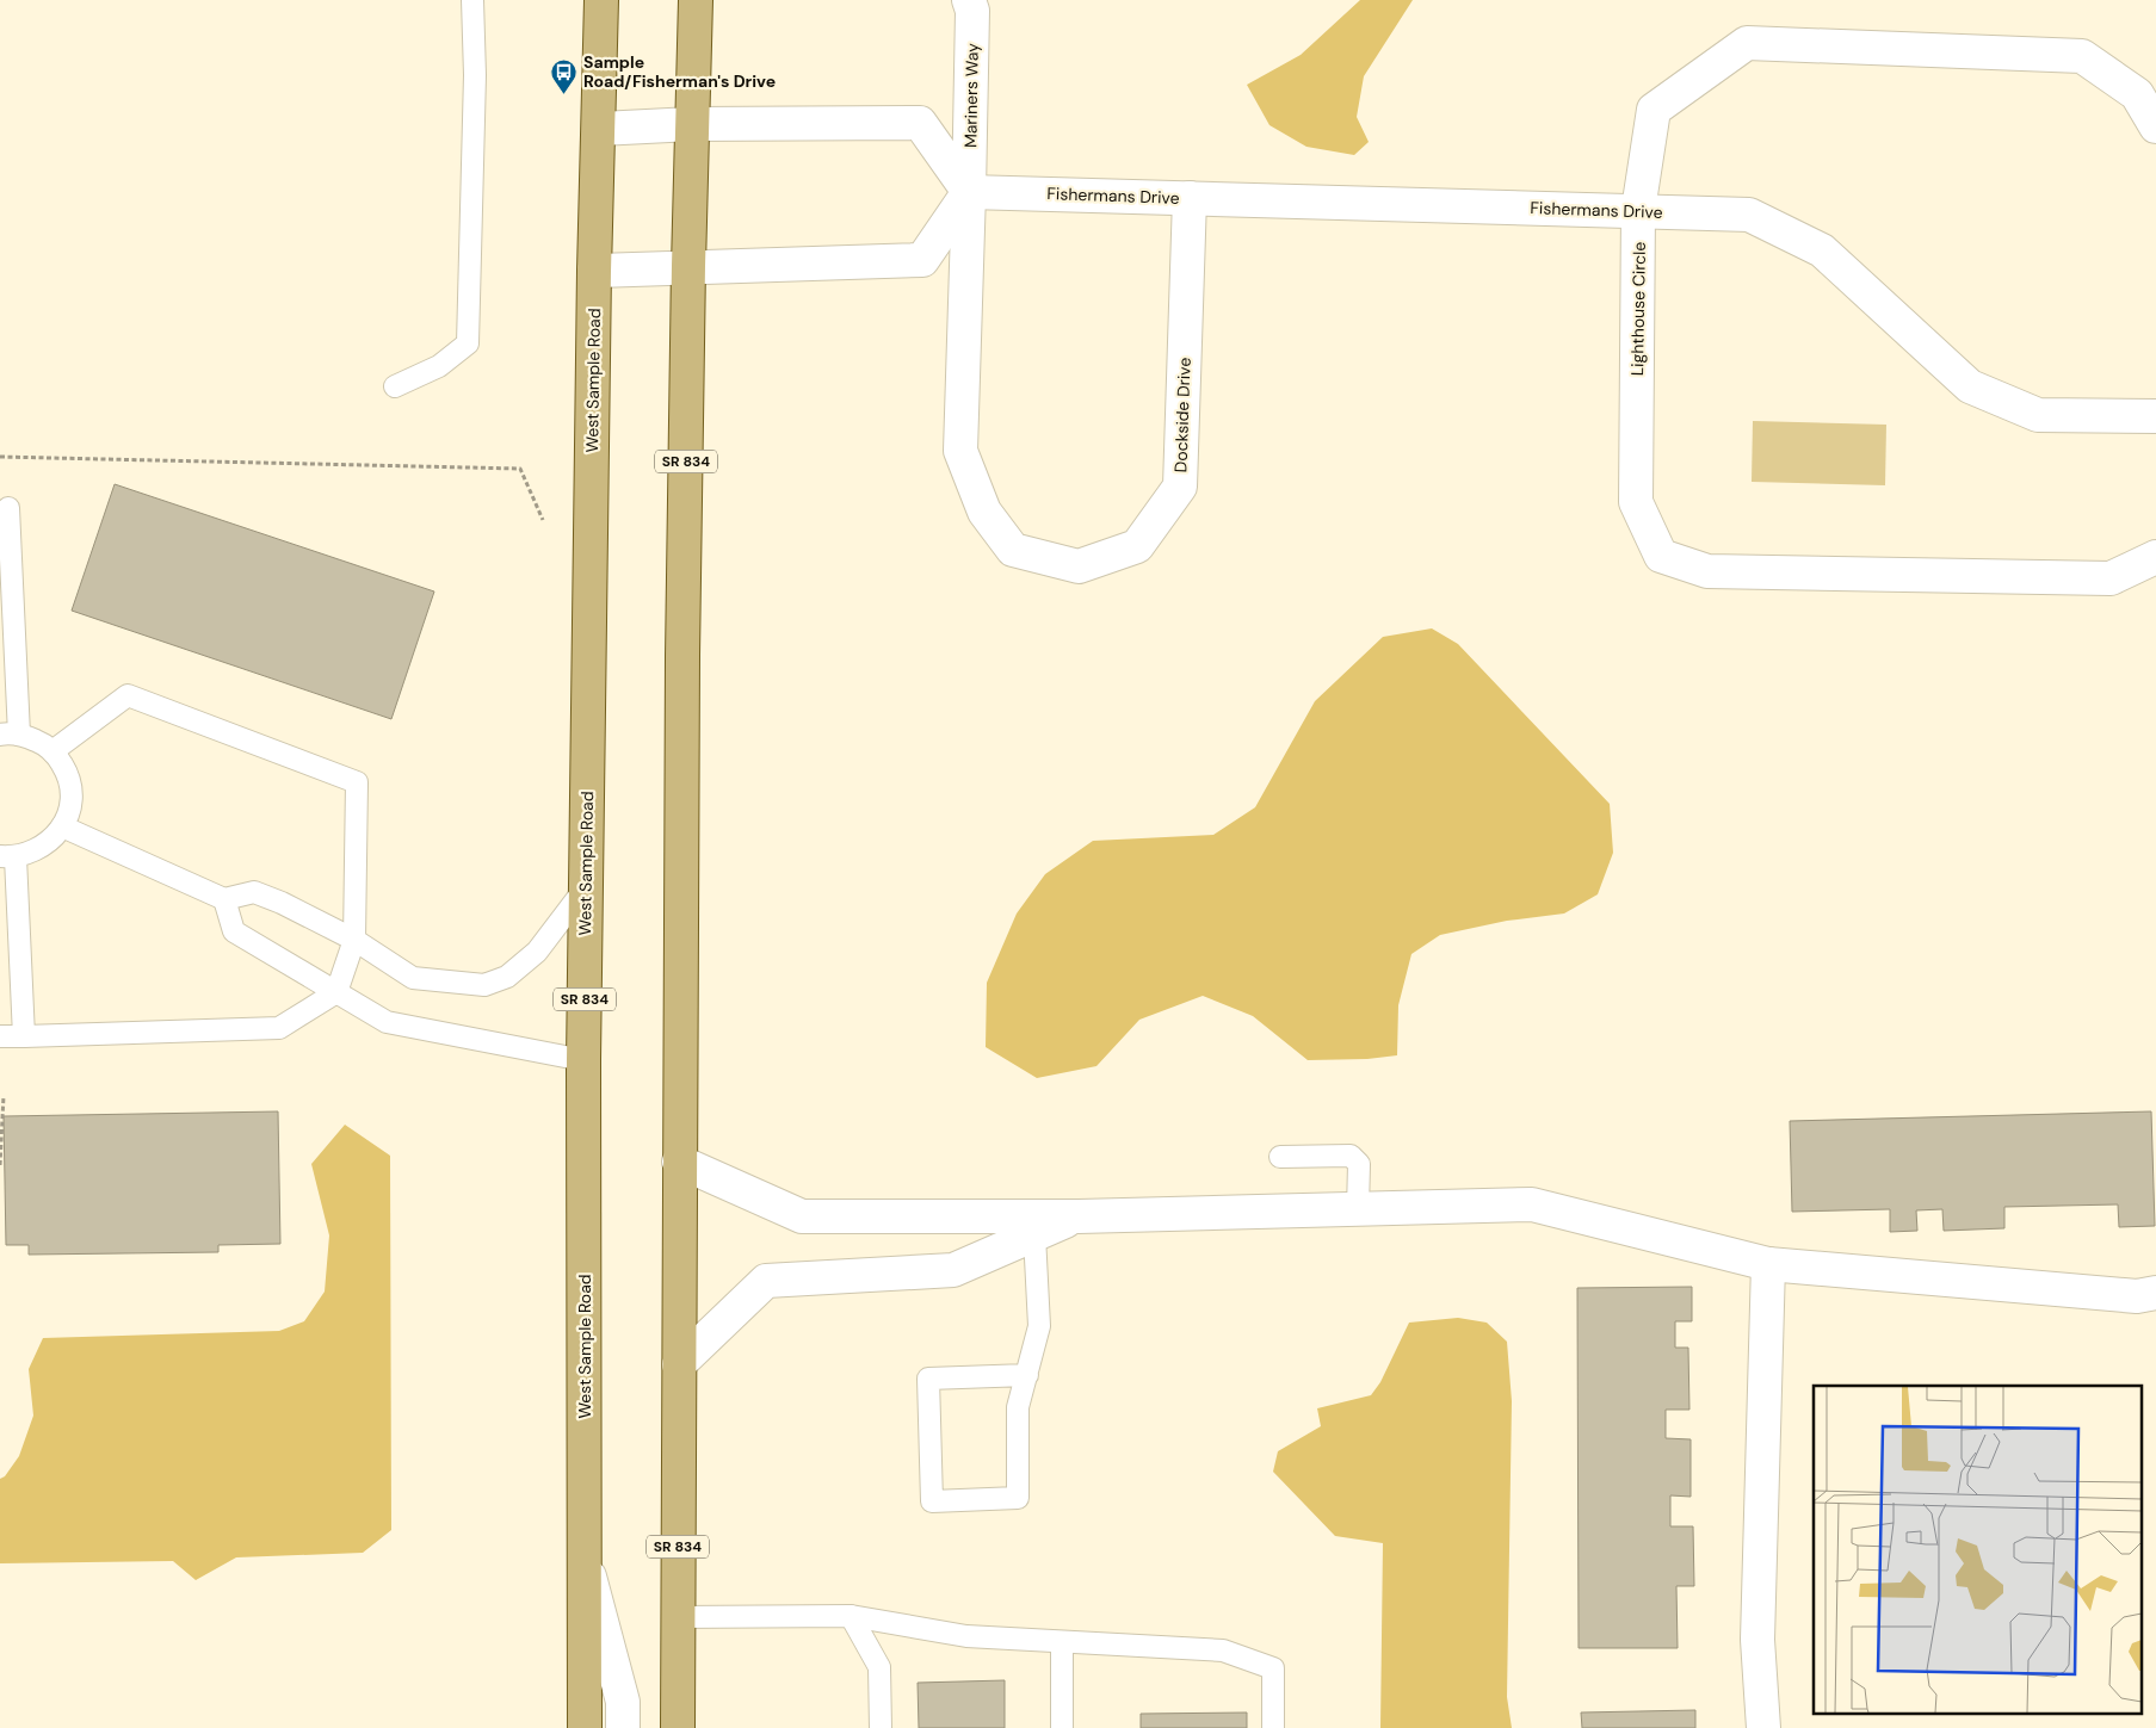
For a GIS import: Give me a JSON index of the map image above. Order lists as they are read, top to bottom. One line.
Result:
{"streets":{"main road":["West Sample Road","SR 834"],"street":["Mariners Way","Fishermans Drive","Lighthouse Circle","Dockside Drive"]},"crossings":[["Mariners Way","Fishermans Drive"],["Mariners Way","Dockside Drive"],["Fishermans Drive","Lighthouse Circle"],["Fishermans Drive","Dockside Drive"]],"places":{"bus stop":["Sample Road/Fisherman's Drive"]}}
